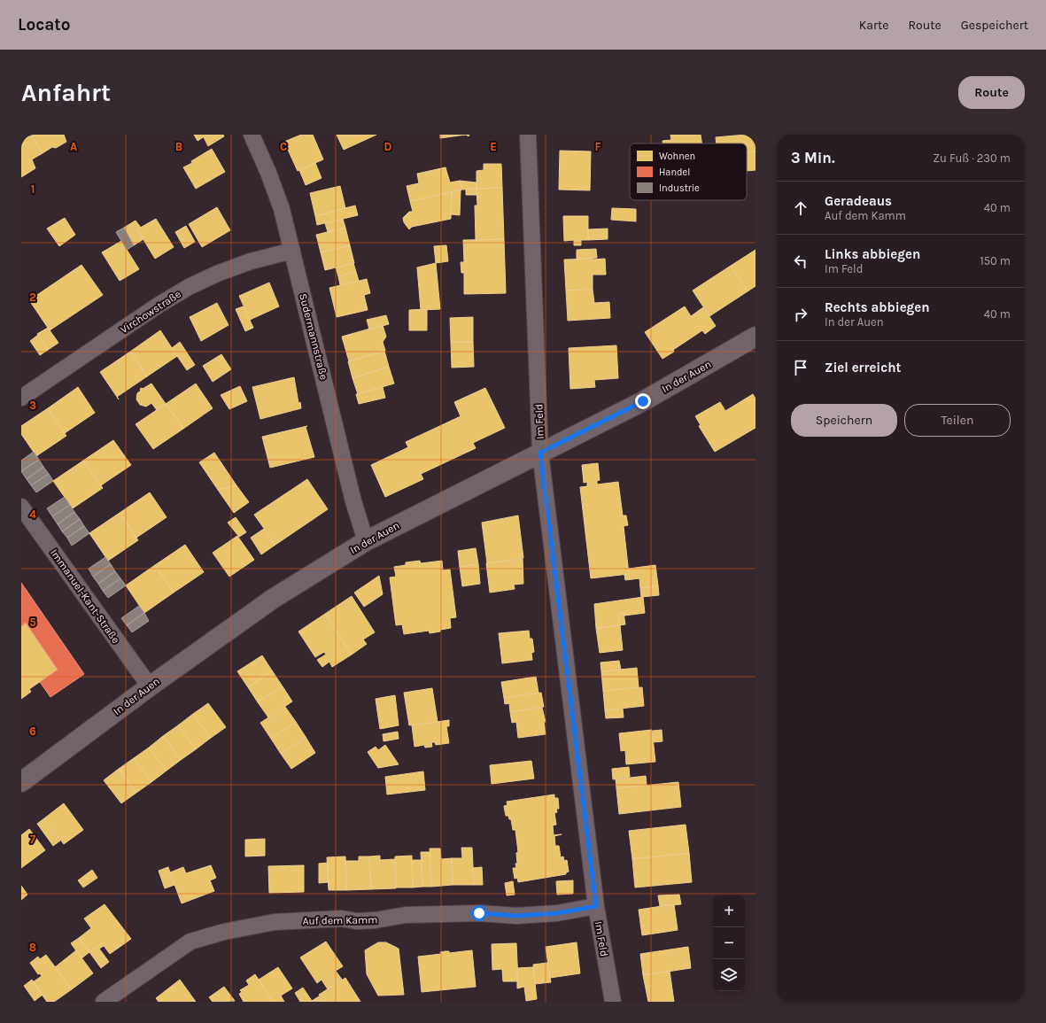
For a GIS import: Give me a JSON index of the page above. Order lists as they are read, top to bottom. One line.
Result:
{"streets":{"street":["Virchowstraße","Sudermannstraße","In der Auen","Im Feld","Immanuel-Kant-Straße","Auf dem Kamm"]},"crossings":[["Virchowstraße","Sudermannstraße"],["Sudermannstraße","In der Auen"],["In der Auen","Im Feld"],["In der Auen","Immanuel-Kant-Straße"],["Im Feld","Auf dem Kamm"]],"legend":["Wohnen","Handel","Industrie"],"page":{"header":"Locato","nav":["Karte","Route","Gespeichert"],"buttons":["Route",["Speichern","Teilen"]],"title":"Anfahrt","heading":["3 Min.","Zu Fuß · 230 m"],"list":[["Geradeaus","Auf dem Kamm","40 m"],["Links abbiegen","Im Feld","150 m"],["Rechts abbiegen","In der Auen","40 m"],"Ziel erreicht"],"map_buttons":["+","−"]},"grid":{"columns":["A","B","C","D","E","F"],"rows":["1","2","3","4","5","6","7","8"]}}
